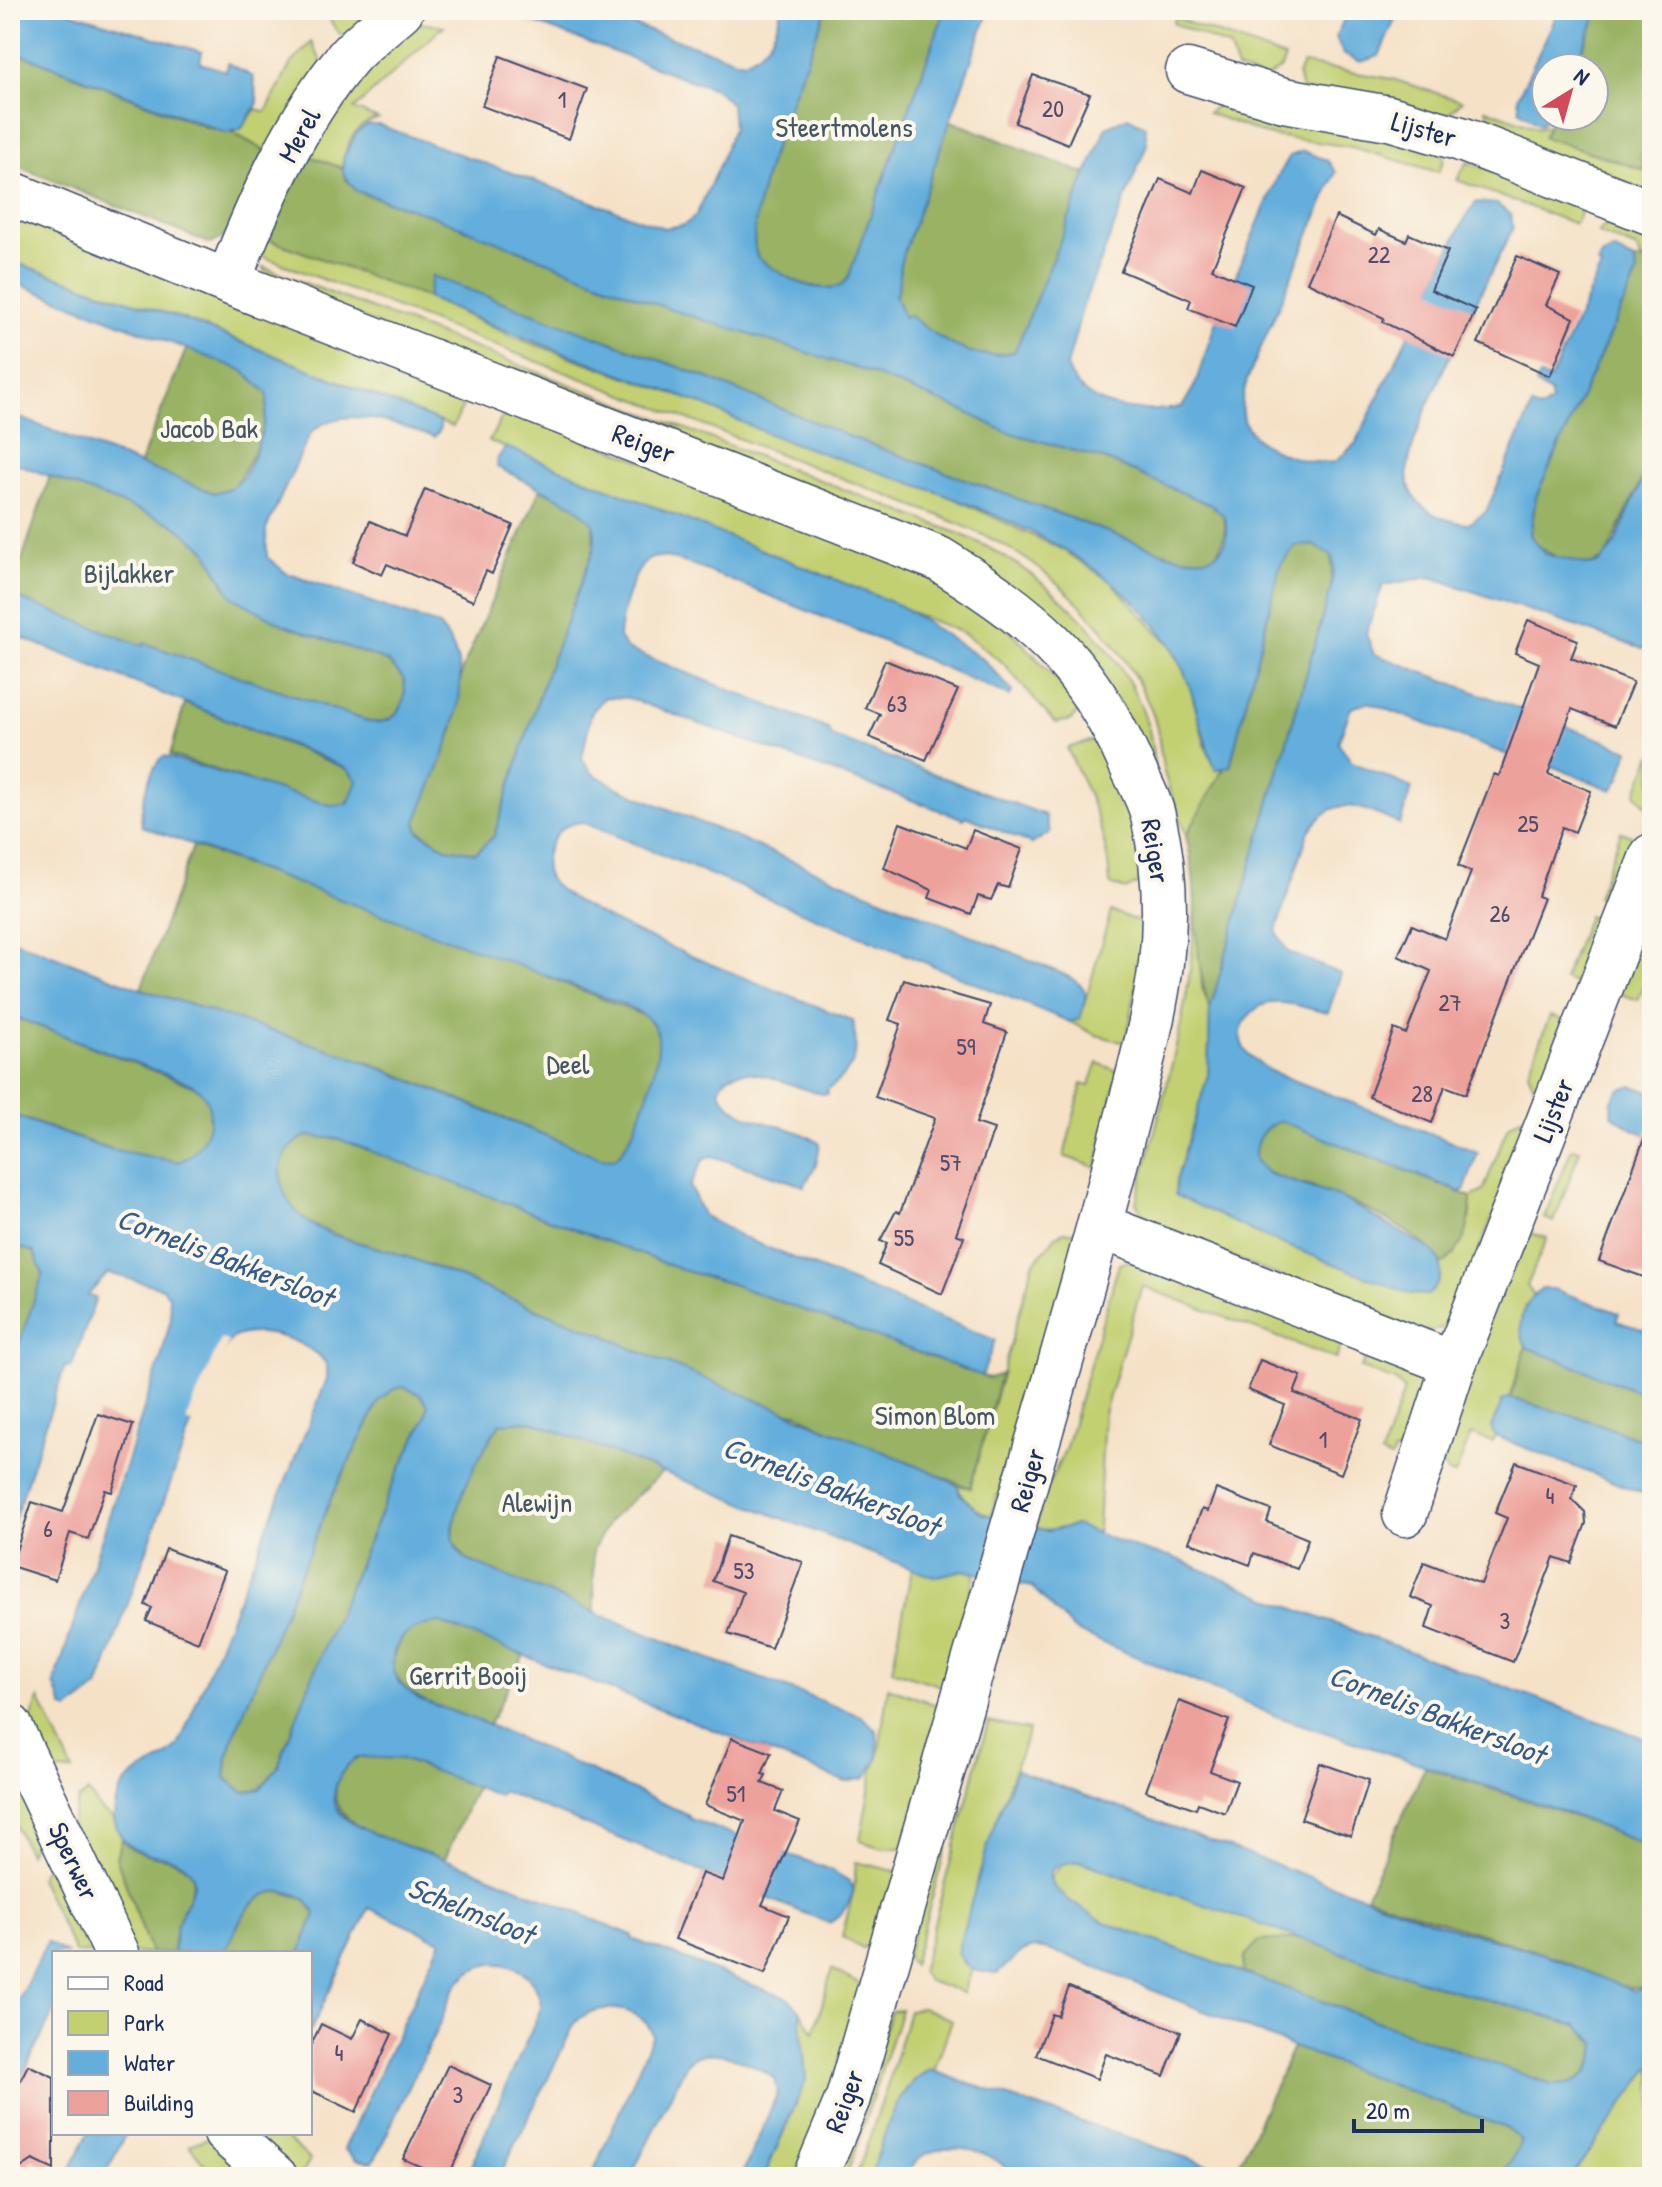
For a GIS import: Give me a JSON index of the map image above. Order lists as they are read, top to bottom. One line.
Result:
{"streets":{"street":["Lijster","Merel","Reiger","Sperwer"]},"crossings":[["Merel","Reiger"]],"water":["Cornelis Bakkersloot","Schelmsloot"],"parks":["Steertmolens","Jacob Bak","Bijlakker","Deel","Simon Blom","Alewijn","Gerrit Booij"],"house_numbers":["1","20","22","63","25","26","27","59","28","57","55","1","4","6","53","3","51","4","3"],"legend":["Road","Park","Water","Building"],"scale_bar":"20 m","north":"top right"}
